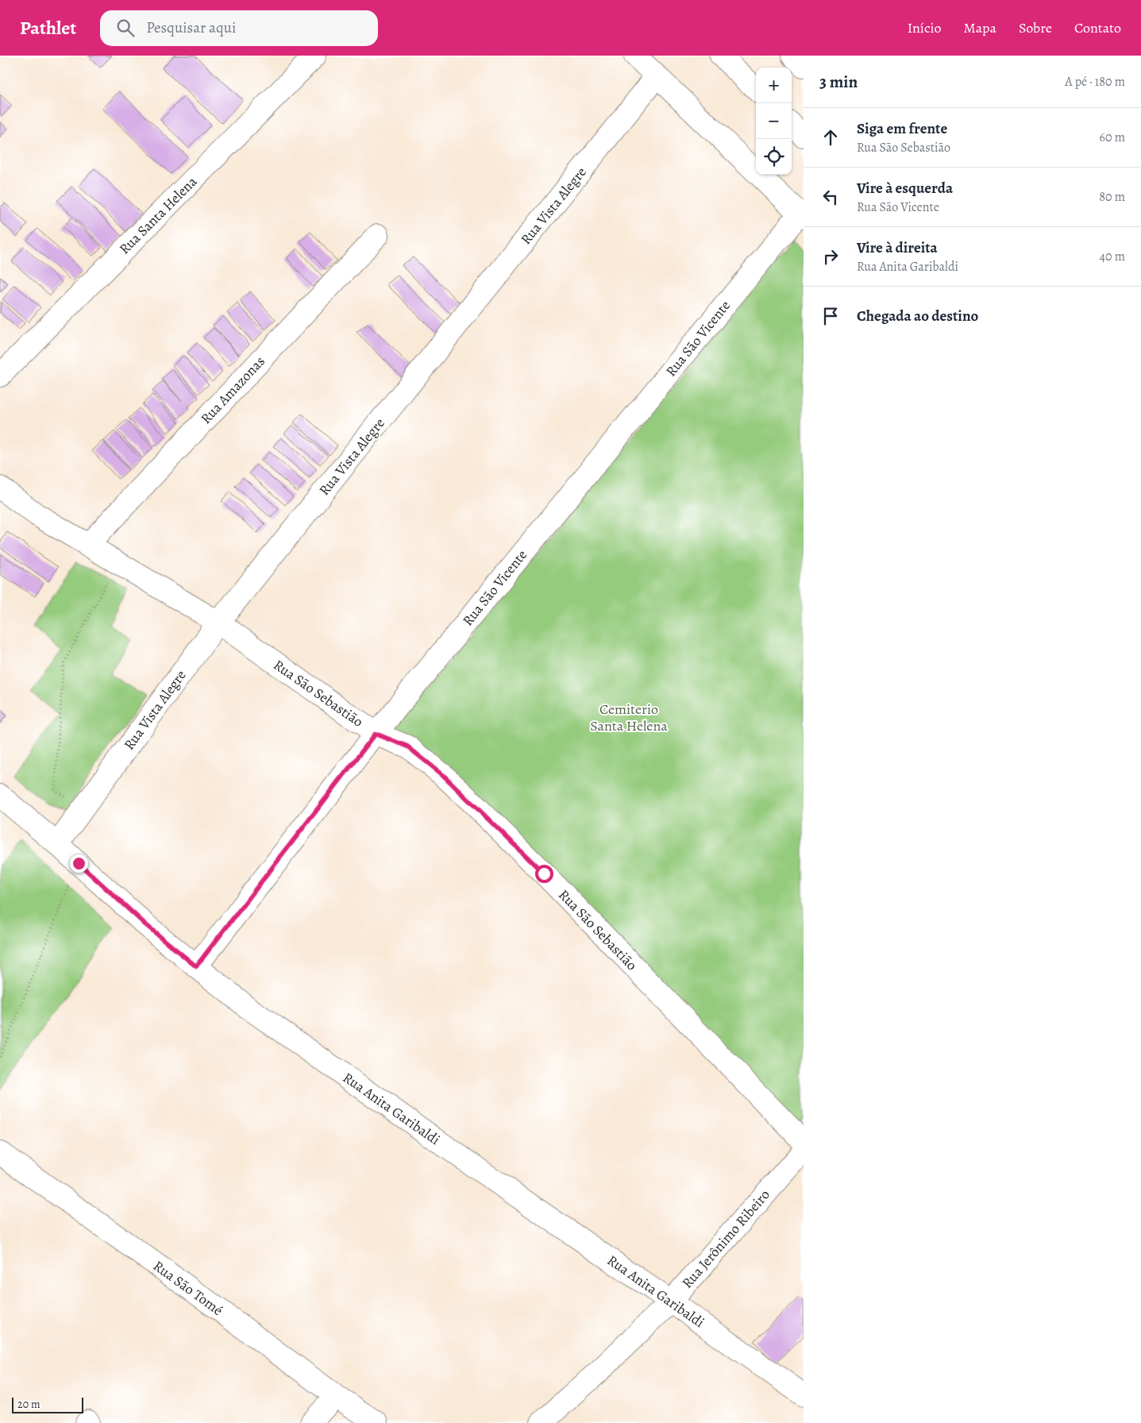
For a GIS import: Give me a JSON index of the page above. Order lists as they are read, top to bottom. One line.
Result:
{"streets":{"street":["Rua Vista Alegre","Rua Santa Helena","Rua São Vicente","Rua Amazonas","Rua São Sebastião","Rua Anita Garibaldi","Rua Jerônimo Ribeiro","Rua São Tomé"]},"crossings":[["Rua Vista Alegre","Rua São Sebastião"],["Rua Vista Alegre","Rua Anita Garibaldi"],["Rua São Vicente","Rua São Sebastião"],["Rua São Vicente","Rua Anita Garibaldi"],["Rua Amazonas","Rua São Sebastião"],["Rua Anita Garibaldi","Rua Jerônimo Ribeiro"]],"parks":["Cemiterio Santa Helena"],"scale_bar":"20 m","page":{"header":"Pathlet","search":"Pesquisar aqui","nav":["Início","Mapa","Sobre","Contato"],"heading":["3 min","A pé · 180 m"],"map_buttons":["+","−"],"list":[["Siga em frente","Rua São Sebastião","60 m"],["Vire à esquerda","Rua São Vicente","80 m"],["Vire à direita","Rua Anita Garibaldi","40 m"],"Chegada ao destino"],"scale":"20 m"}}
